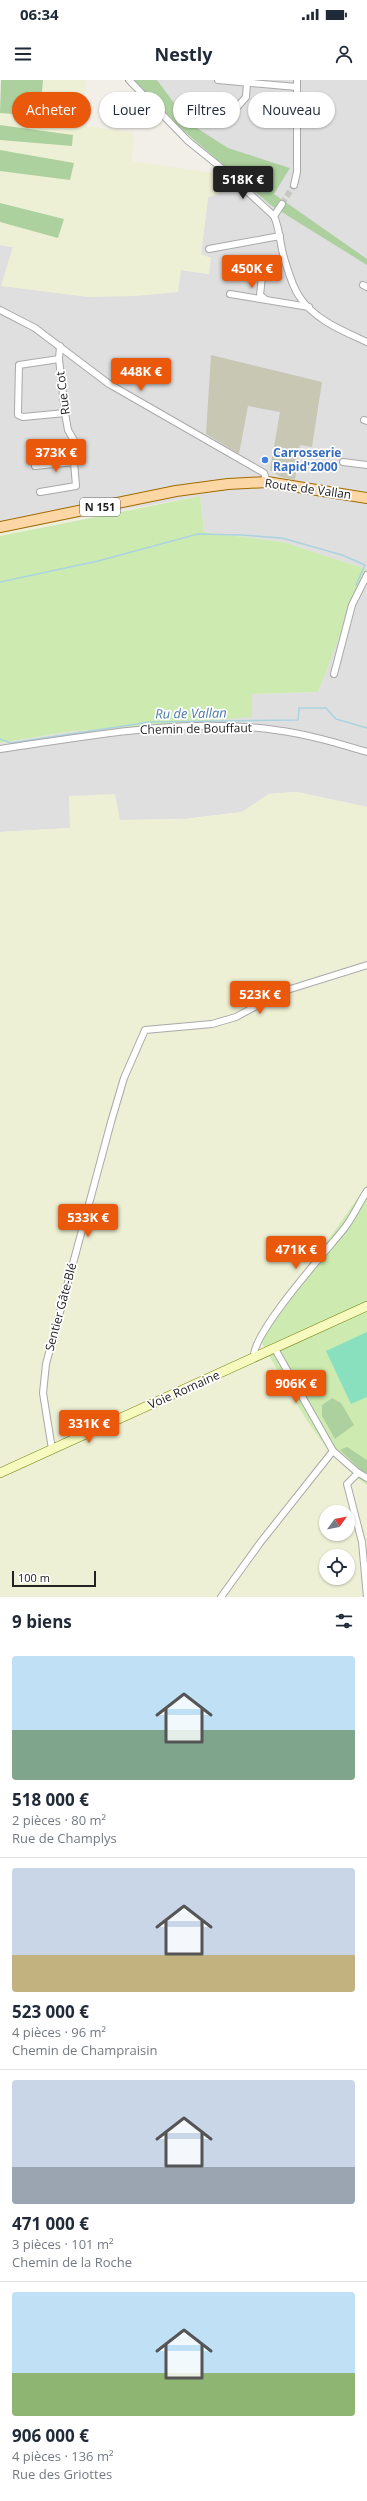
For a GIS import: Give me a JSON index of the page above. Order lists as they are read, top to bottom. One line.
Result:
{"streets":{"main road":["Route de Vallan","N 151","Voie Romaine"],"street":["Rue Cot","Chemin de Bouffaut","Sentier Gâte-Blé"]},"crossings":[["Sentier Gâte-Blé","Voie Romaine"]],"water":["Ru de Vallan"],"places":["Carrosserie Rapid'2000"],"scale_bar":"100 m","north":"top right","page":{"status":"06:34","header":"Nestly","chip":["Acheter","Louer","Filtres","Nouveau"],"price":["518K €","450K €","448K €","373K €","523K €","533K €","471K €","906K €","331K €"],"scale":"100 m","heading":"9 biens","list":[{"name":"518 000 €","note":"2 pièces · 80 m² · Rue de Champlys"},{"name":"523 000 €","note":"4 pièces · 96 m² · Chemin de Champraisin"},{"name":"471 000 €","note":"3 pièces · 101 m² · Chemin de la Roche"},{"name":"906 000 €","note":"4 pièces · 136 m² · Rue des Griottes"}]}}
